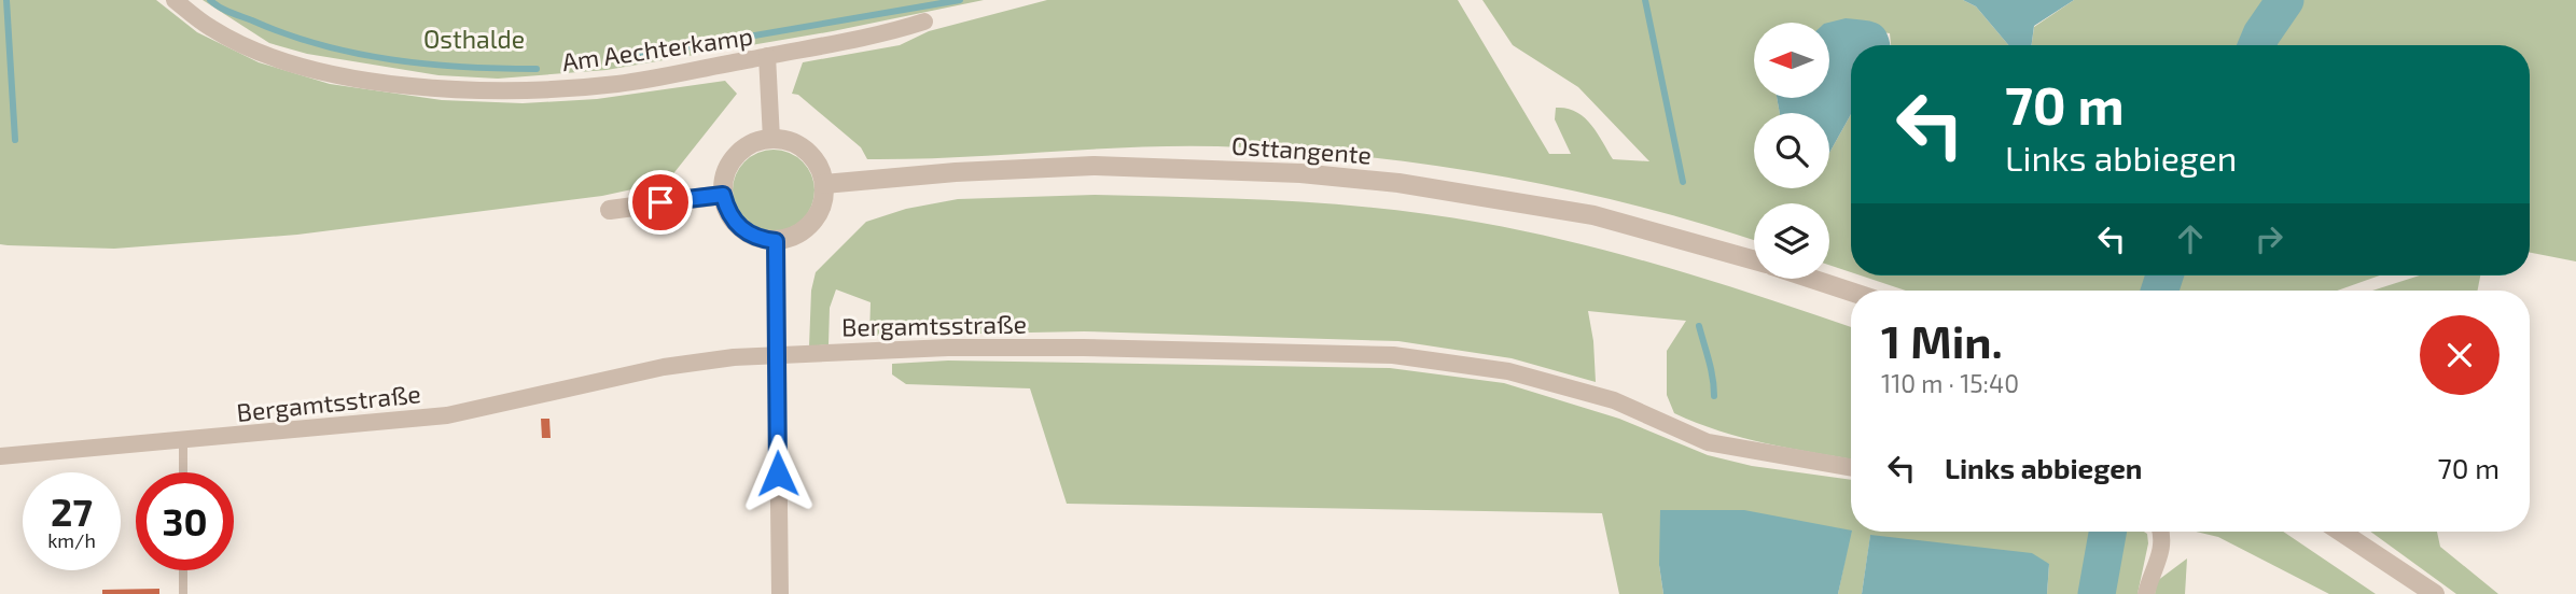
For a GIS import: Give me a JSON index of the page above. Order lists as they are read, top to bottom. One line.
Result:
{"streets":{"street":["Am Aechterkamp","Osttangente","Bergamtsstraße"]},"crossings":[["Am Aechterkamp","Osttangente"]],"parks":["Osthalde"],"north":"left","page":{"turn":["70 m","Links abbiegen"],"heading":["1 Min.","110 m · 15:40"],"list":[{"name":"Links abbiegen","value":"70 m"}],"speed":"27 km/h","limit":"30"}}
